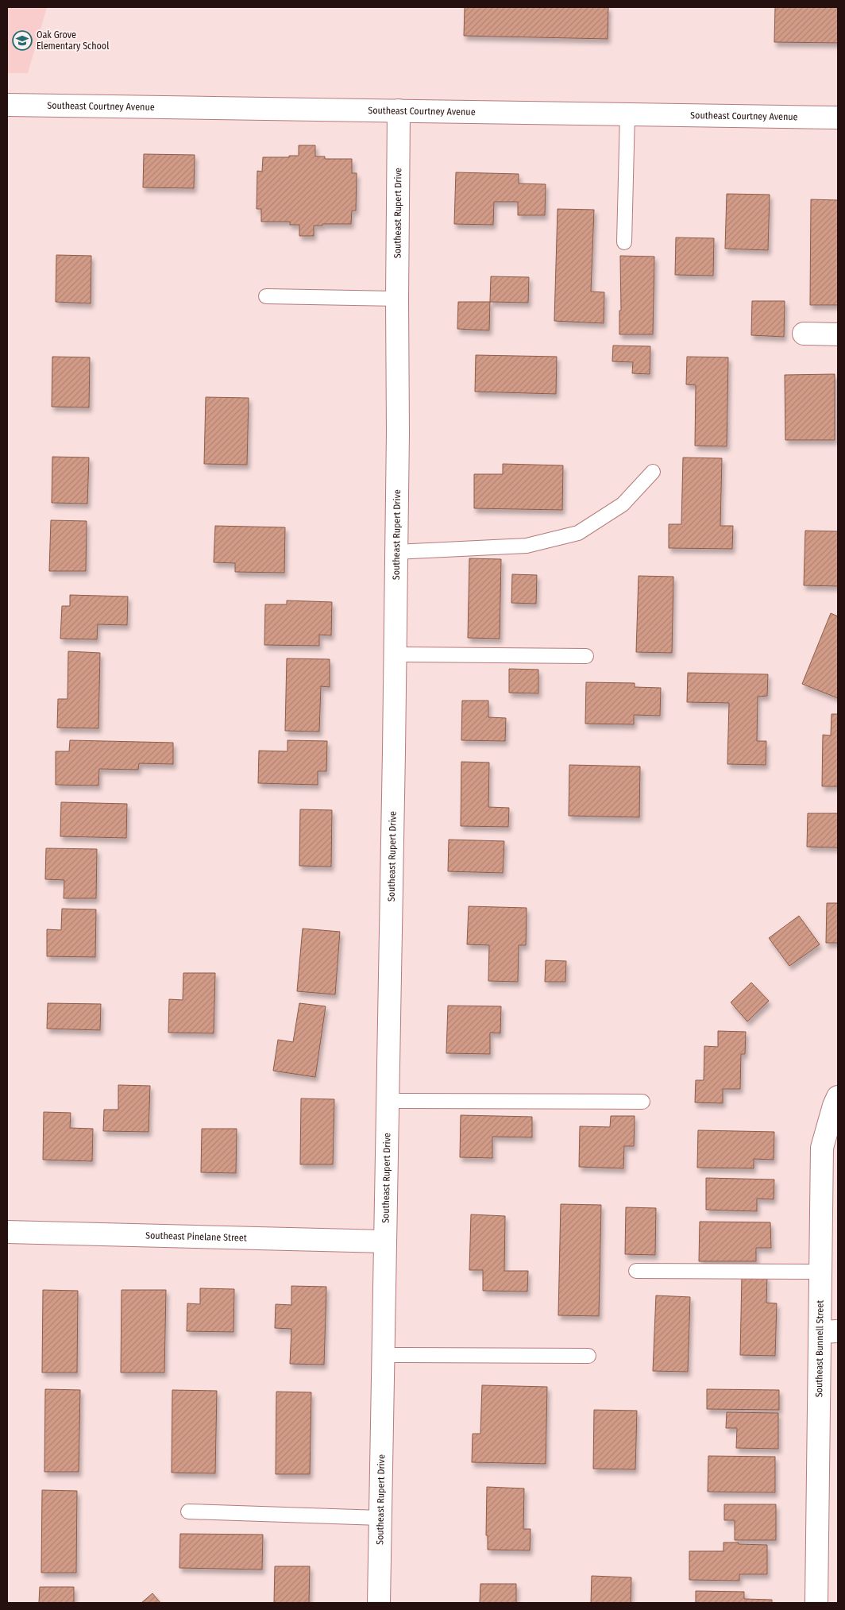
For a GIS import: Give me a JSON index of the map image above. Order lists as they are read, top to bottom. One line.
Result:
{"streets":{"street":["Southeast Courtney Avenue","Southeast Rupert Drive","Southeast Pinelane Street","Southeast Bunnell Street"]},"crossings":[["Southeast Courtney Avenue","Southeast Rupert Drive"],["Southeast Rupert Drive","Southeast Pinelane Street"]],"places":{"school or university":["Oak Grove Elementary School"]}}
